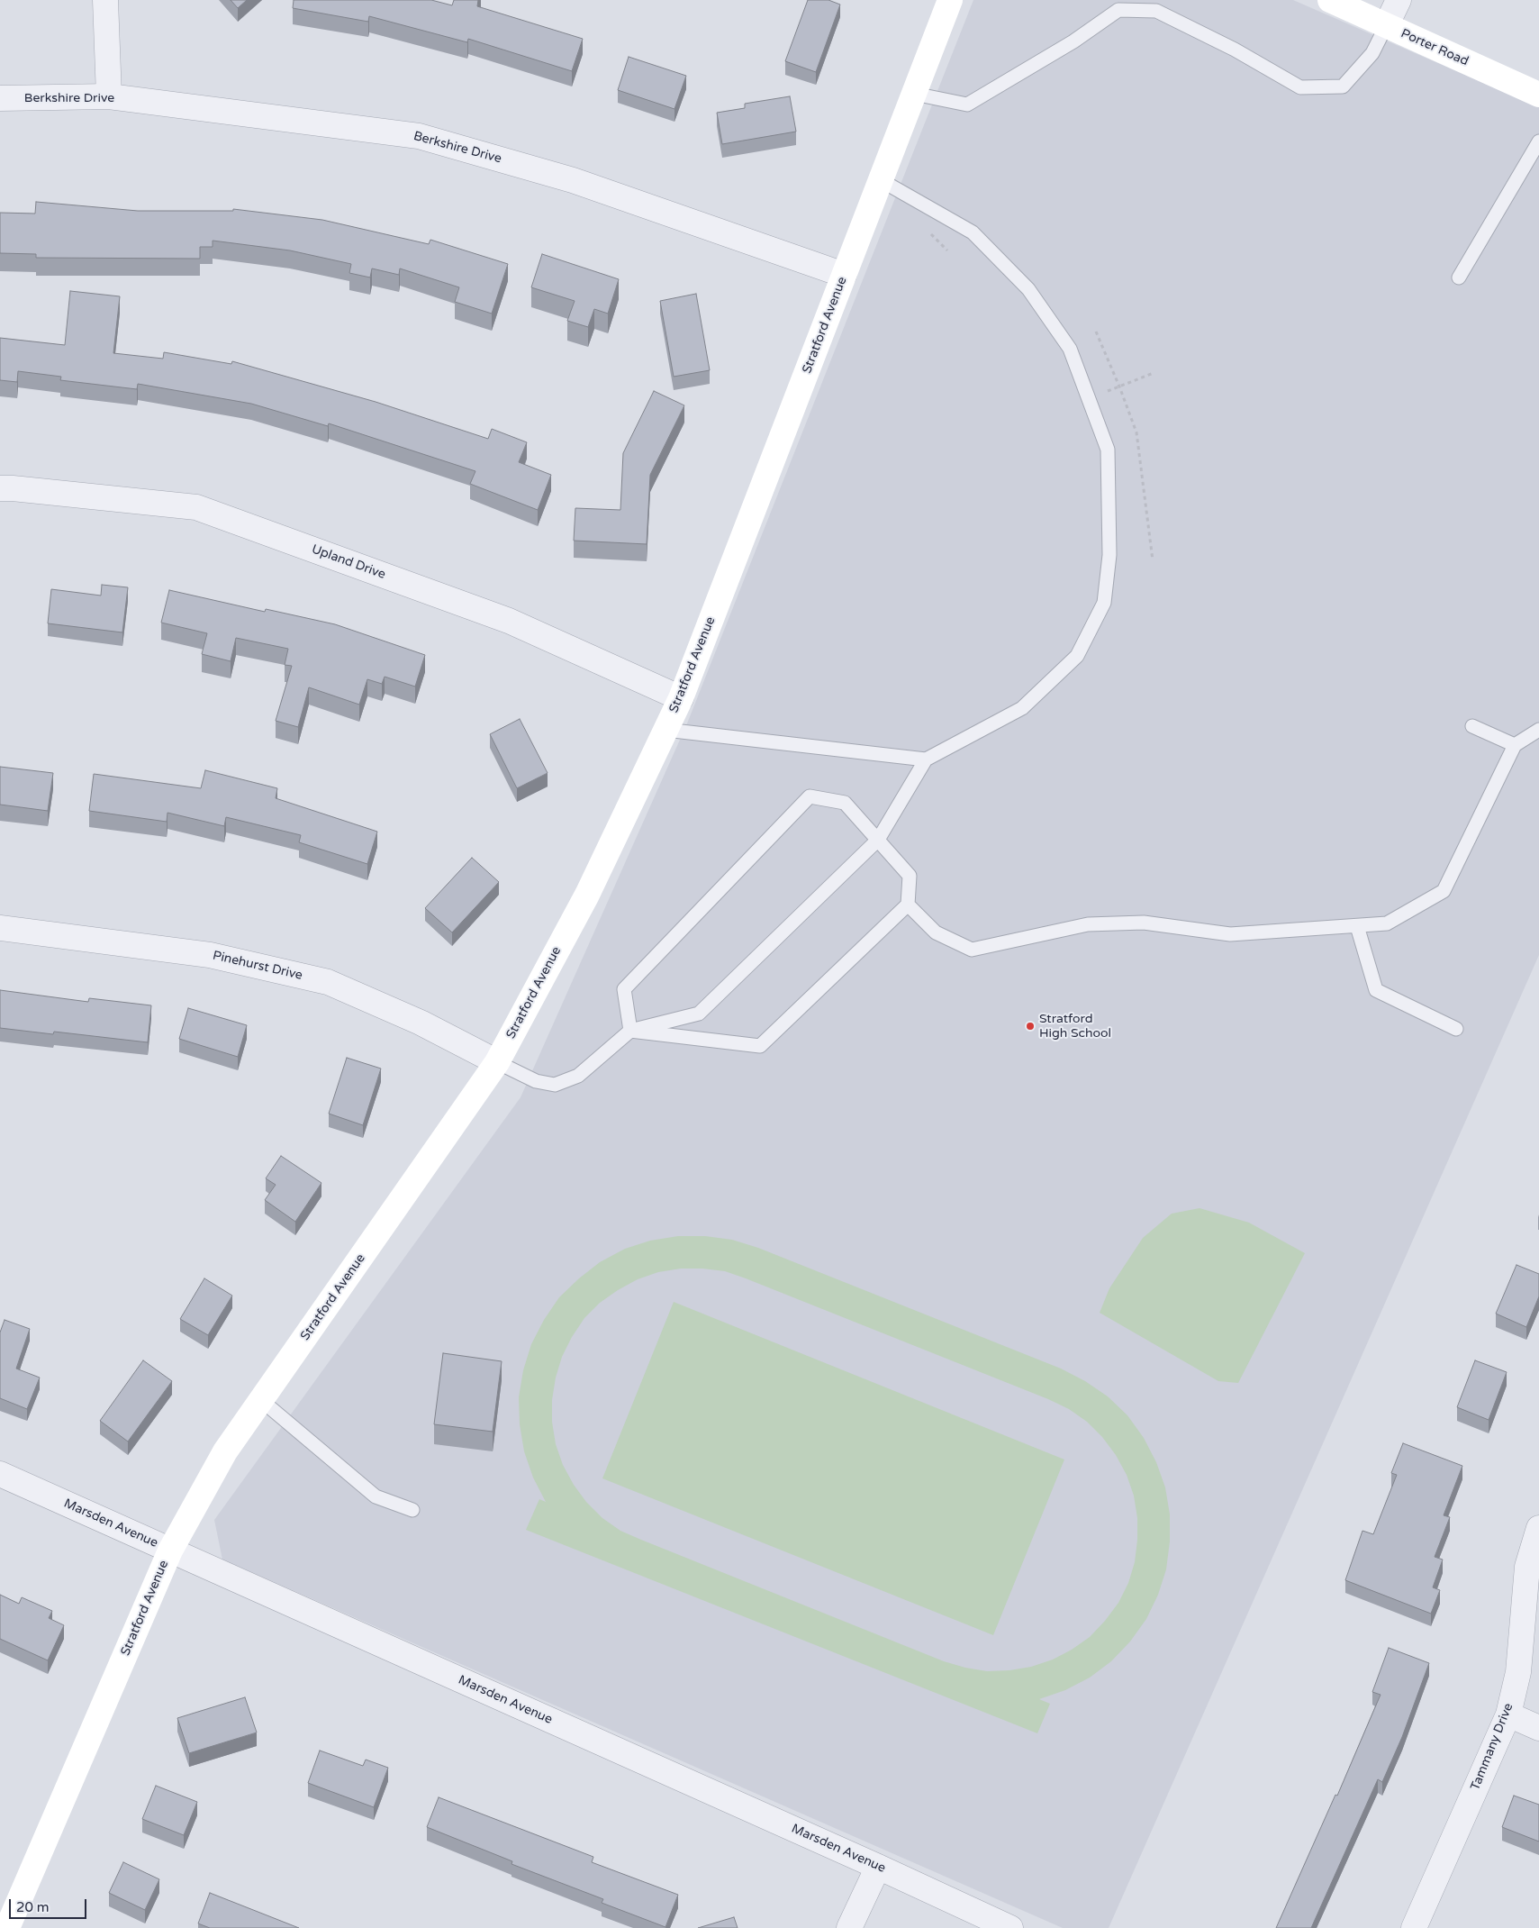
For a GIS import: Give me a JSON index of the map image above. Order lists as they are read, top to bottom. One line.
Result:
{"streets":{"street":["Porter Road","Berkshire Drive","Stratford Avenue","Upland Drive","Pinehurst Drive","Marsden Avenue","Tammany Drive"]},"crossings":[["Berkshire Drive","Stratford Avenue"],["Stratford Avenue","Upland Drive"],["Stratford Avenue","Pinehurst Drive"],["Stratford Avenue","Marsden Avenue"]],"places":["Stratford High School"],"scale_bar":"20 m"}
